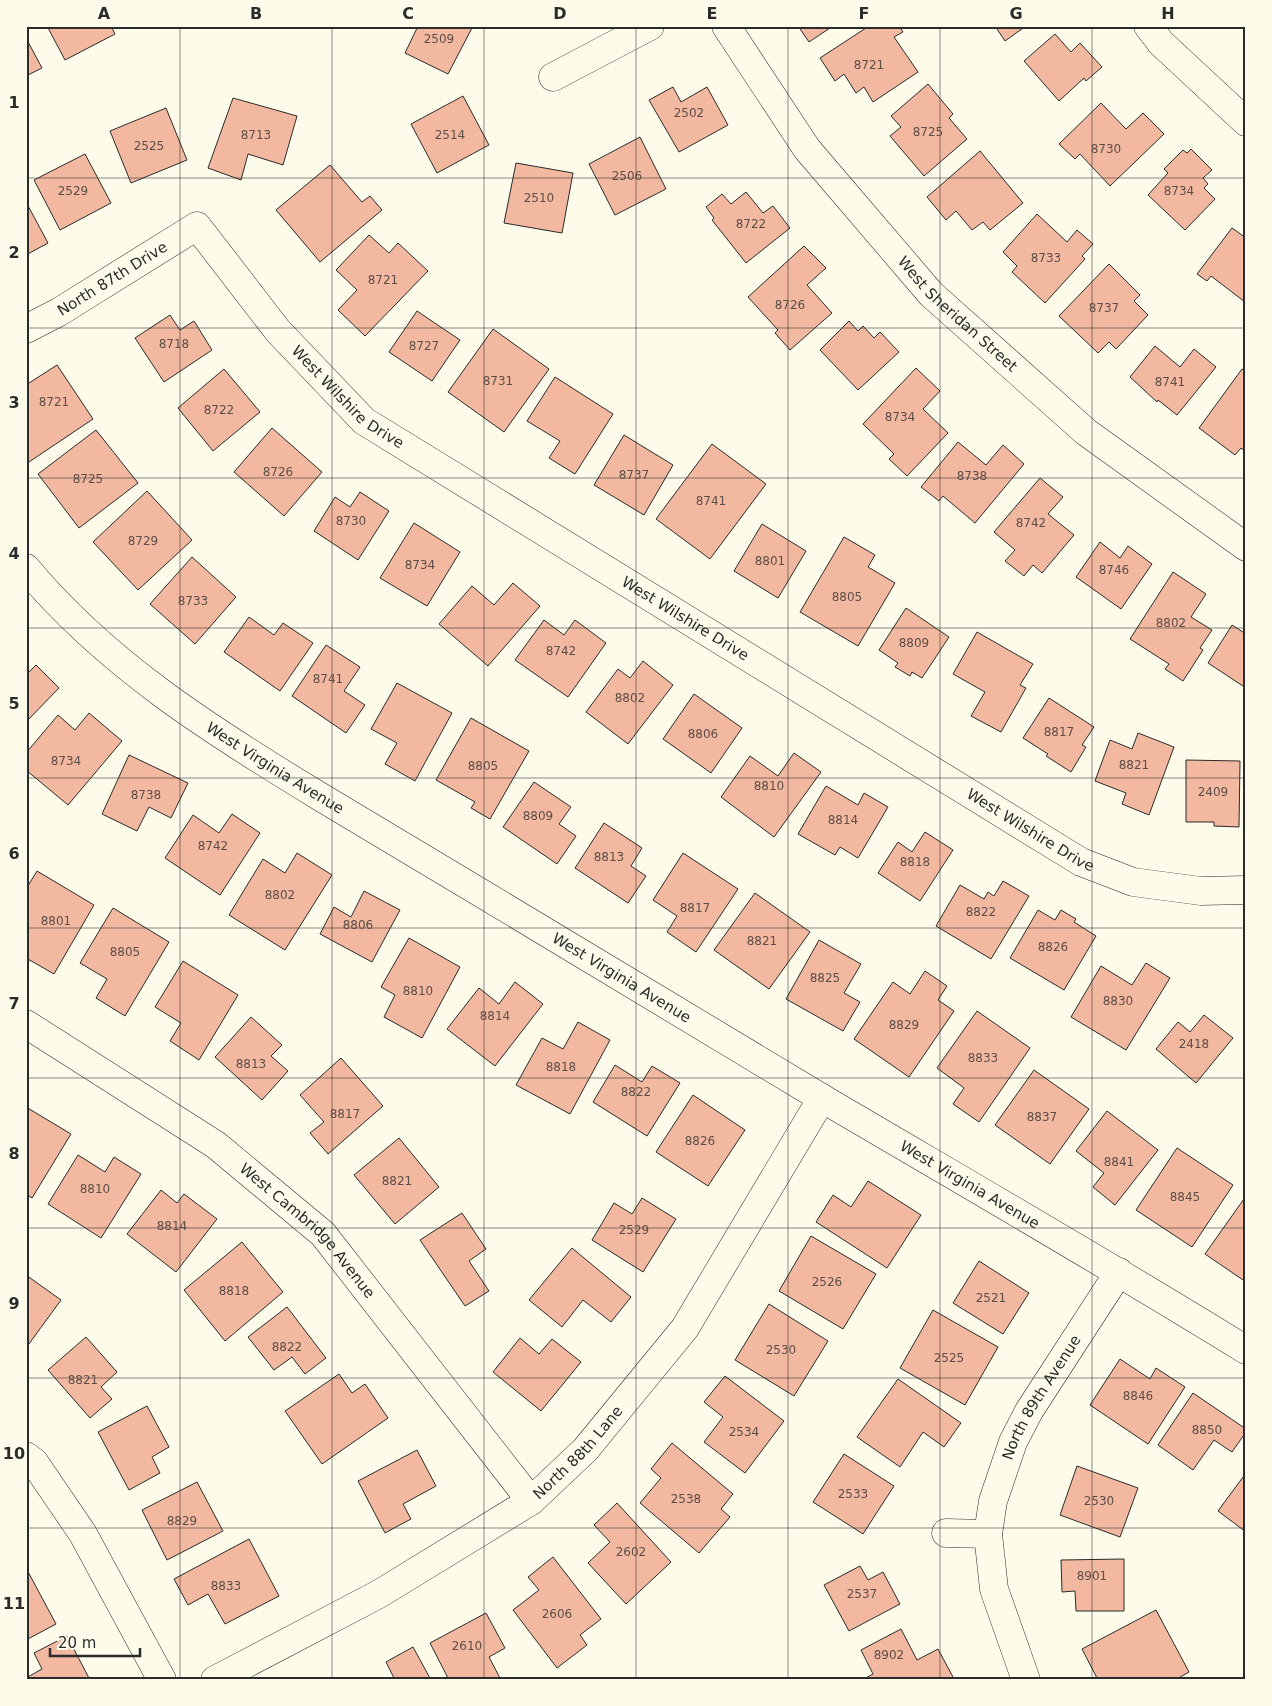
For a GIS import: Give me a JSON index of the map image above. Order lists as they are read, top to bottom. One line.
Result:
{"streets":{"street":["North 87th Drive","West Sheridan Street","West Wilshire Drive","West Virginia Avenue","West Cambridge Avenue","North 89th Avenue","North 88th Lane"]},"crossings":[["North 87th Drive","West Wilshire Drive"],["West Virginia Avenue","North 89th Avenue"],["West Virginia Avenue","North 88th Lane"],["West Cambridge Avenue","North 88th Lane"]],"house_numbers":["2509","8721","2502","8725","8713","2514","2525","8730","2506","2529","8734","2510","8722","8733","8721","8726","8737","8718","8727","8731","8741","8721","8722","8734","8726","8737","8738","8725","8741","8730","8742","8729","8801","8734","8746","8805","8733","8802","8809","8742","8741","8802","8817","8806","8734","8821","8805","8810","2409","8738","8809","8814","8742","8813","8818","8802","8817","8822","8801","8806","8821","8826","8805","8825","8810","8830","8814","8829","2418","8833","8813","8818","8822","8817","8837","8826","8841","8821","8810","8845","8814","2529","2526","8818","2521","8822","2530","2525","8821","8846","8850","2534","2533","2538","2530","8829","2602","8901","8833","2537","2606","2610","8902"],"scale_bar":"20 m","grid":{"columns":["A","B","C","D","E","F","G","H"],"rows":["1","2","3","4","5","6","7","8","9","10","11"]}}
